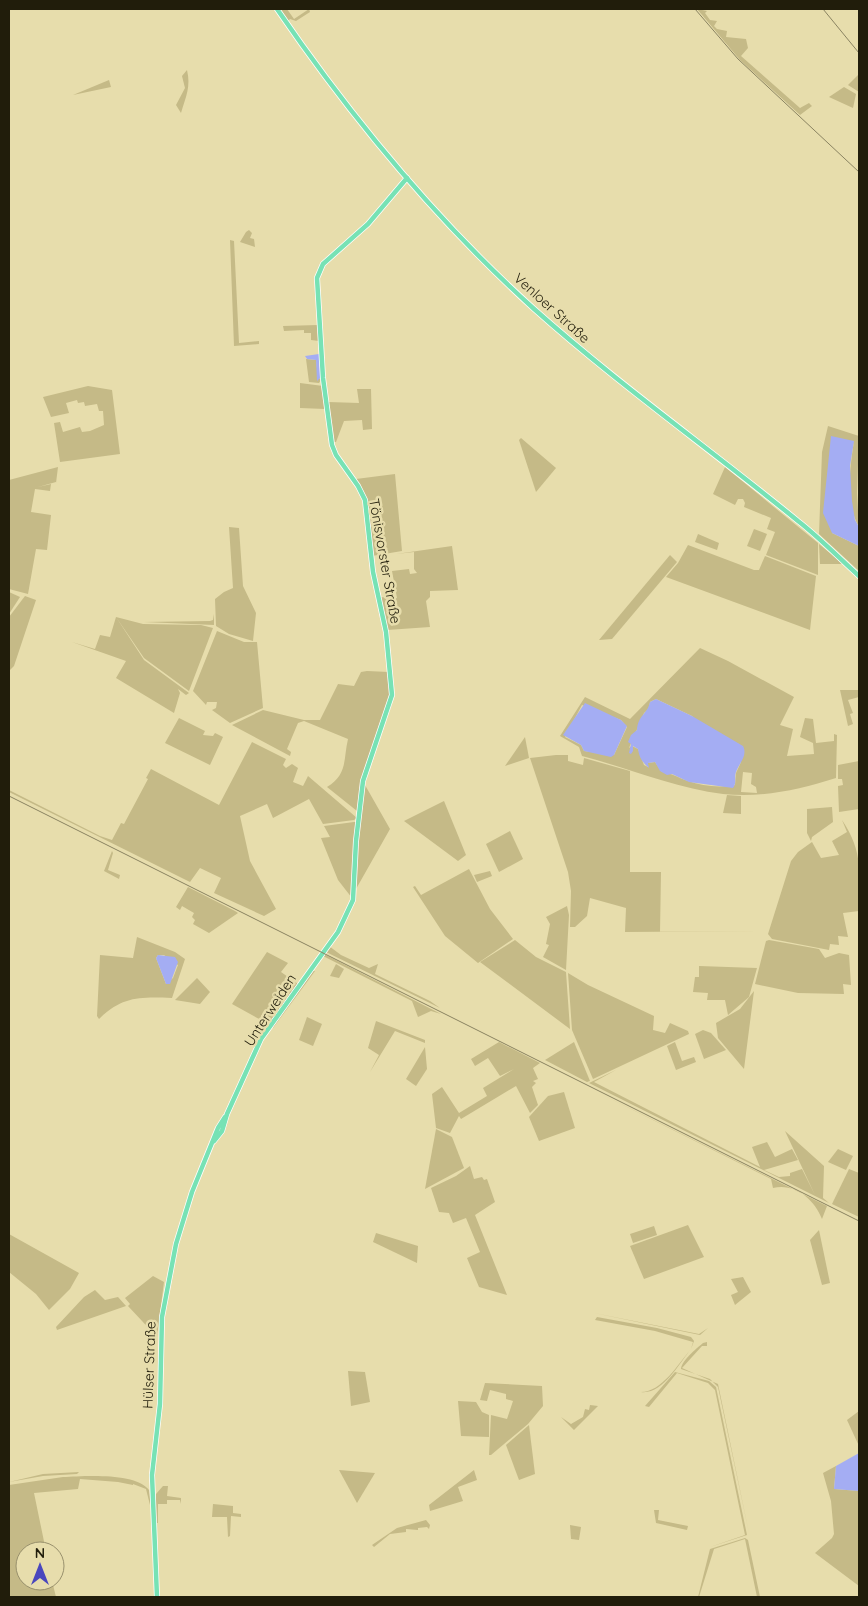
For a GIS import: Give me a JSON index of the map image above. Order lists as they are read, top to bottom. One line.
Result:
{"streets":{"main road":["Venloer Straße","Tönisvorster Straße","Unterweiden","Hülser Straße"]},"crossings":[["Venloer Straße","Tönisvorster Straße"],["Tönisvorster Straße","Unterweiden"],["Unterweiden","Hülser Straße"]],"north":"top"}
